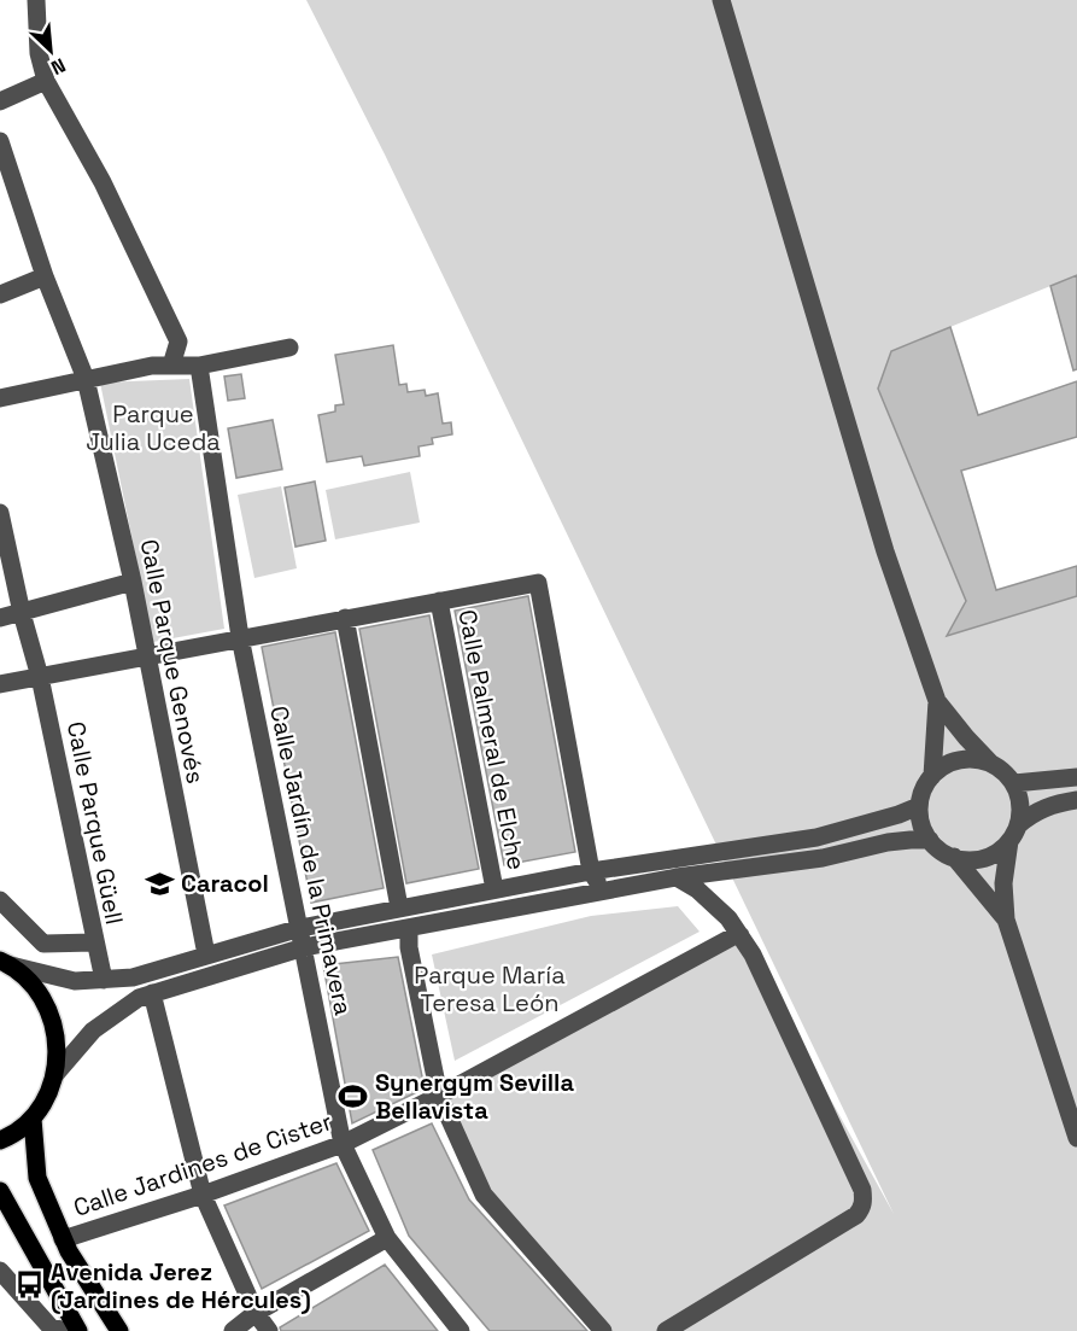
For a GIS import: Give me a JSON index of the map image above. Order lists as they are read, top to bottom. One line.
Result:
{"streets":{"street":["Calle Parque Genovés","Calle Palmeral de Elche","Calle Parque Güell","Calle Jardín de la Primavera","Calle Jardines de Cister"]},"crossings":[["Calle Jardín de la Primavera","Calle Jardines de Cister"]],"parks":["Parque Julia Uceda","Parque María Teresa León"],"places":{"school or university":["Caracol"],"sports":["Synergym Sevilla Bellavista"],"bus stop":["Avenida Jerez (Jardines de Hércules)"]},"north":"bottom right"}
